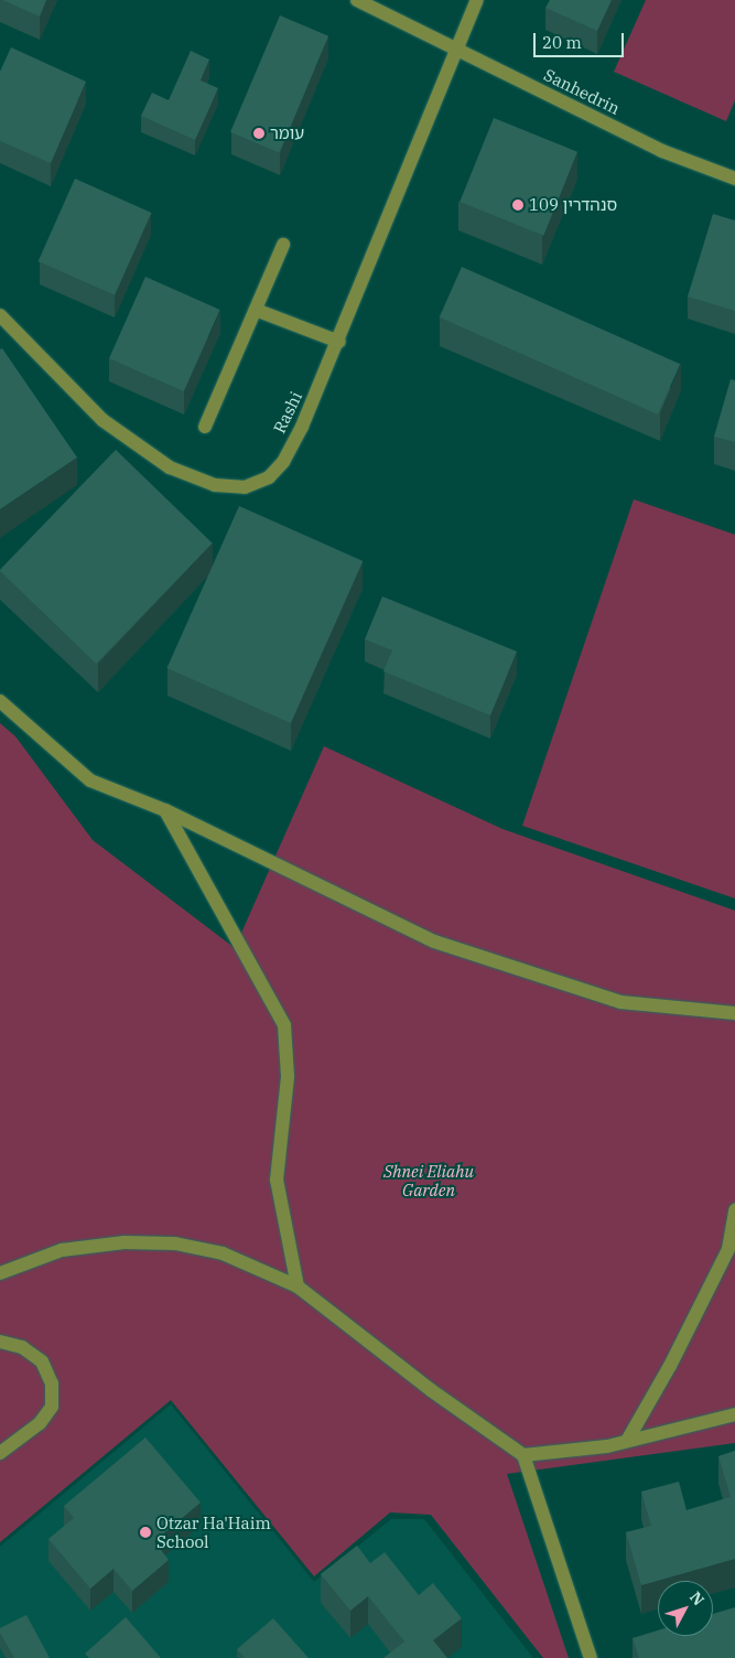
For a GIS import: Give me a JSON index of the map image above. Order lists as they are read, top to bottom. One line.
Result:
{"streets":{"street":["Sanhedrin","Rashi"]},"crossings":[["Sanhedrin","Rashi"]],"parks":["Shnei Eliahu Garden"],"places":["עומר","סנהדרין 109","Otzar Ha'Haim School"],"scale_bar":"20 m","north":"top right"}
